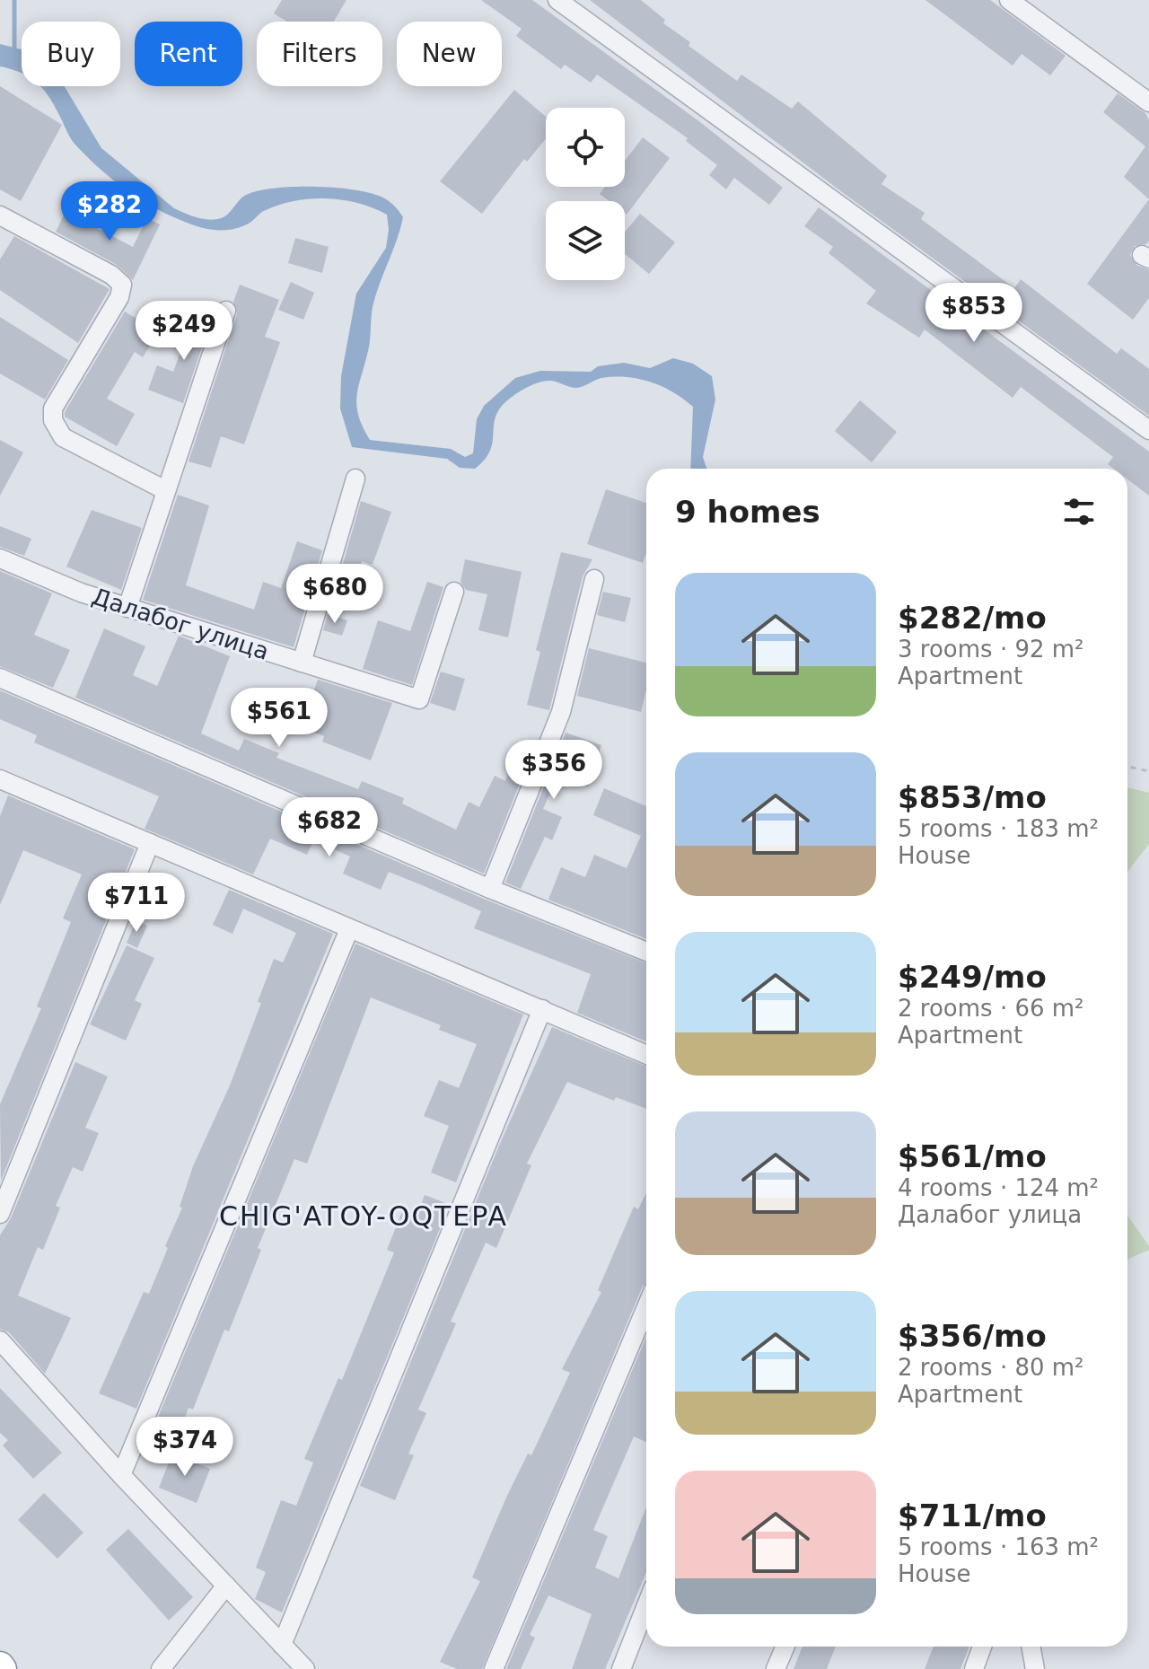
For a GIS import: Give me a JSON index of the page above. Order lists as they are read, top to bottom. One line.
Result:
{"streets":{"street":["Далабог улица"]},"districts":["CHIG'ATOY-OQTEPA"],"page":{"chip":["Buy","Rent","Filters","New"],"price":["$282","$853","$249","$680","$561","$356","$682","$711","$374"],"heading":"9 homes","list":[{"name":"$282/mo","note":"3 rooms · 92 m² · Apartment"},{"name":"$853/mo","note":"5 rooms · 183 m² · House"},{"name":"$249/mo","note":"2 rooms · 66 m² · Apartment"},{"name":"$561/mo","note":"4 rooms · 124 m² · Далабог улица"},{"name":"$356/mo","note":"2 rooms · 80 m² · Apartment"},{"name":"$711/mo","note":"5 rooms · 163 m² · House"}]}}
